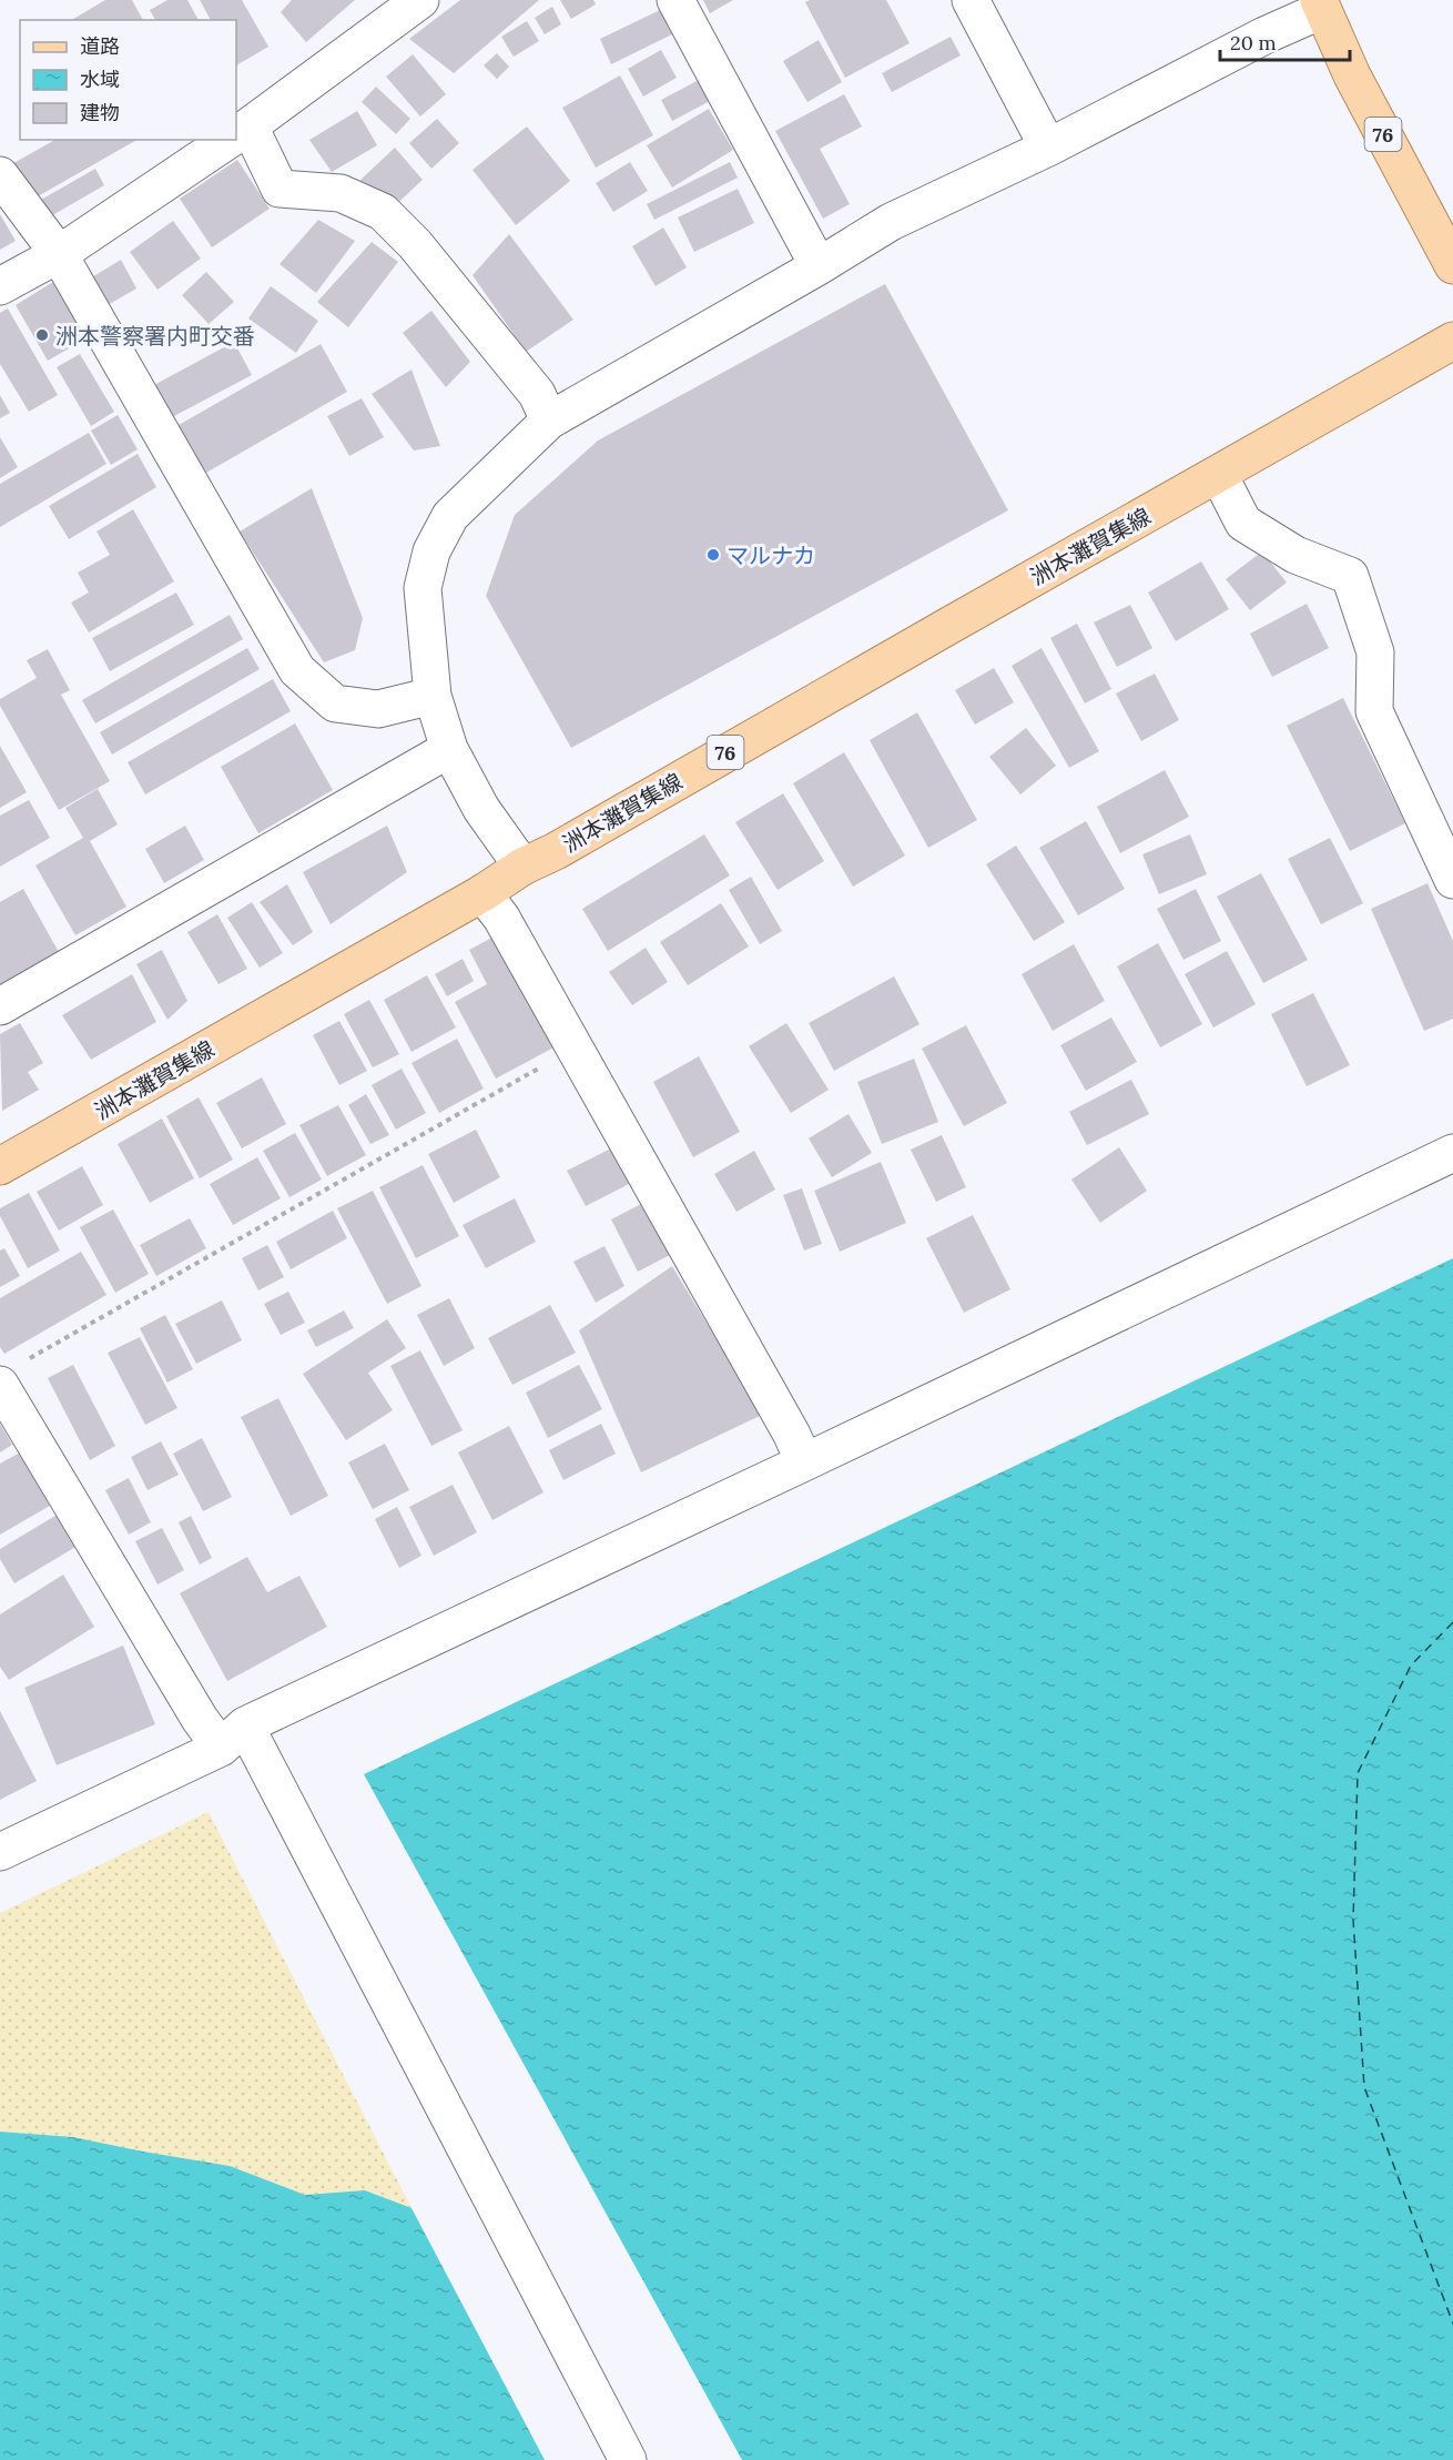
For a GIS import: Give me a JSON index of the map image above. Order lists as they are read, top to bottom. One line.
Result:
{"streets":{"main road":["76","洲本灘賀集線"]},"places":["洲本警察署内町交番","マルナカ"],"legend":["道路","水域","建物"],"scale_bar":"20 m"}
